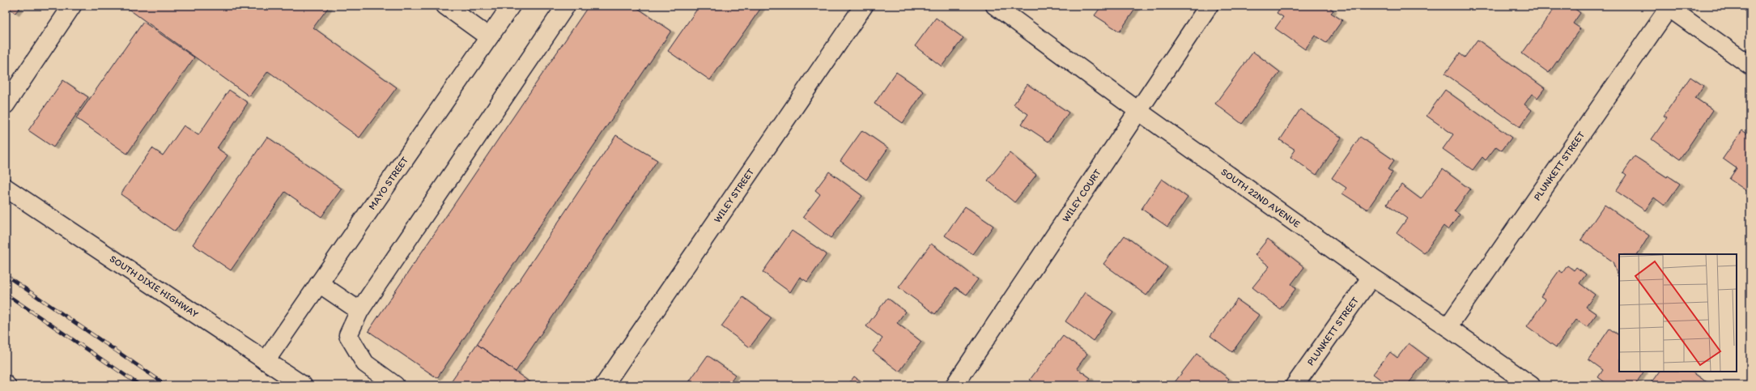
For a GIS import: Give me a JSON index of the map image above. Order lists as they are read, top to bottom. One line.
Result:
{"streets":{"street":["PLUNKETT STREET","MAYO STREET","WILEY COURT","WILEY STREET","SOUTH 22ND AVENUE","SOUTH DIXIE HIGHWAY"]},"crossings":[["PLUNKETT STREET","SOUTH 22ND AVENUE"],["MAYO STREET","SOUTH DIXIE HIGHWAY"],["WILEY COURT","SOUTH 22ND AVENUE"]]}
